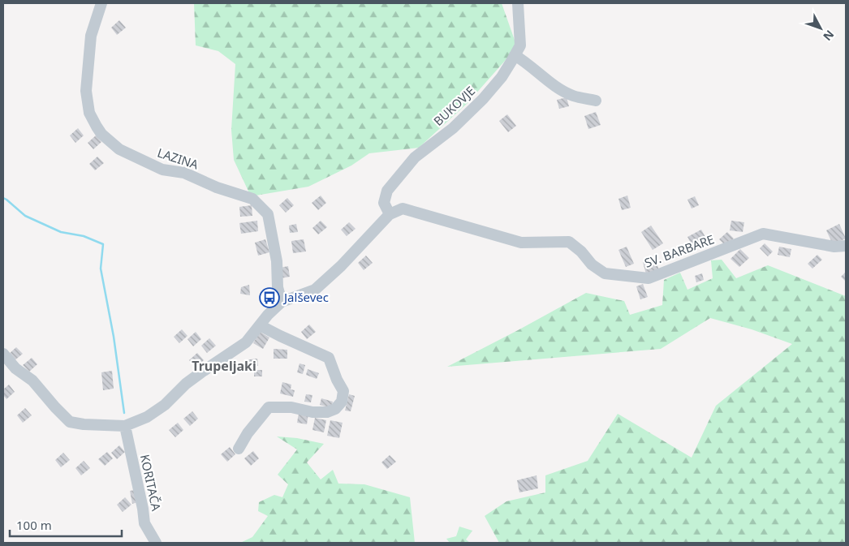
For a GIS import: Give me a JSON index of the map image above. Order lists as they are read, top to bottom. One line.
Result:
{"streets":{"street":["BUKOVJE","LAZINA","SV. BARBARE","KORITAČA"]},"crossings":[["BUKOVJE","SV. BARBARE"]],"districts":["Trupeljaki"],"places":{"bus stop":["Jalševec"]},"scale_bar":"100 m","north":"bottom right"}
